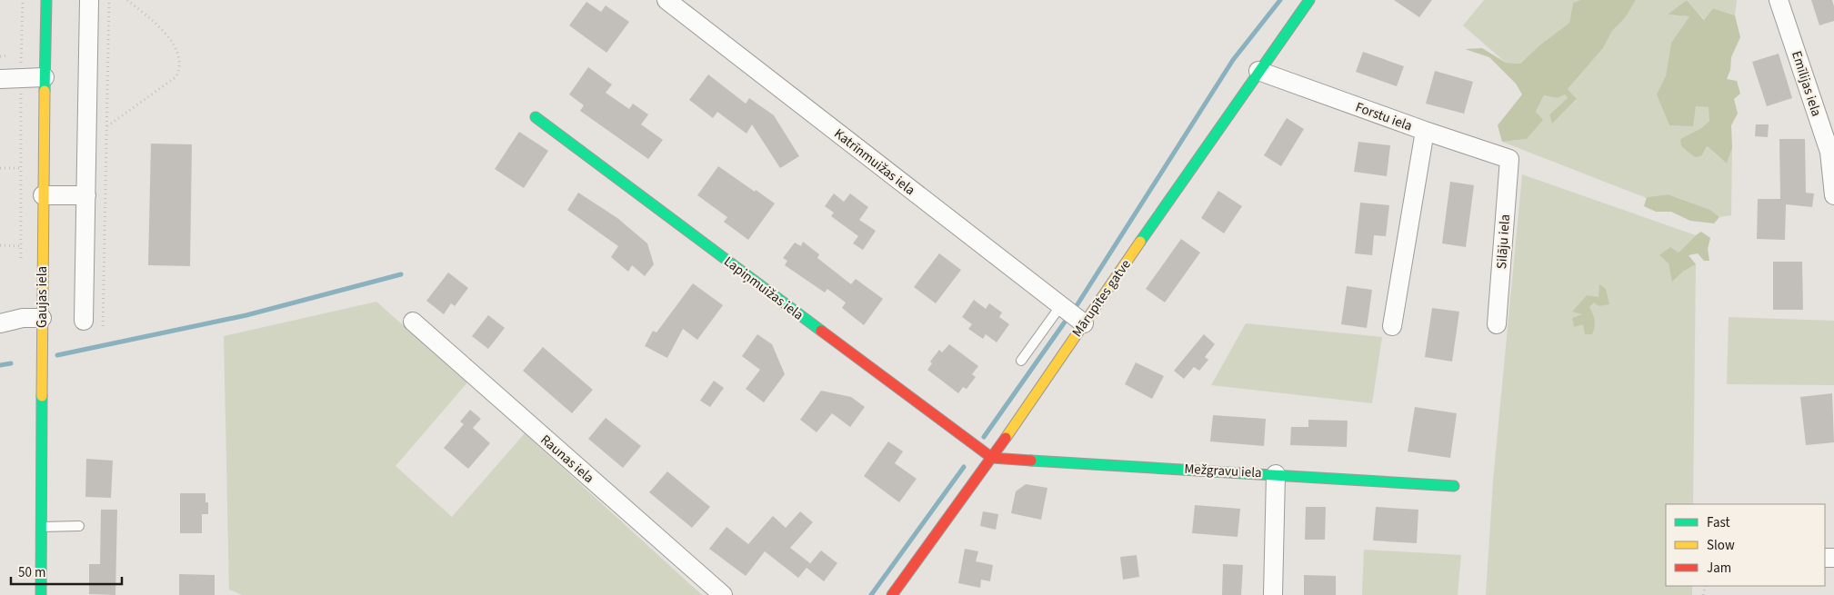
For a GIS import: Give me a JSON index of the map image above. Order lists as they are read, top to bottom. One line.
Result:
{"streets":{"street":["Emīlijas iela","Forstu iela","Katrīnmuižas iela","Silāju iela","Lapiņmuižas iela","Gaujas iela","Mārupītes gatve","Raunas iela","Mežgravu iela"]},"crossings":[["Forstu iela","Silāju iela"],["Forstu iela","Mārupītes gatve"],["Katrīnmuižas iela","Mārupītes gatve"],["Lapiņmuižas iela","Mārupītes gatve"],["Lapiņmuižas iela","Mežgravu iela"],["Mārupītes gatve","Mežgravu iela"]],"legend":["Fast","Slow","Jam"],"scale_bar":"50 m"}
